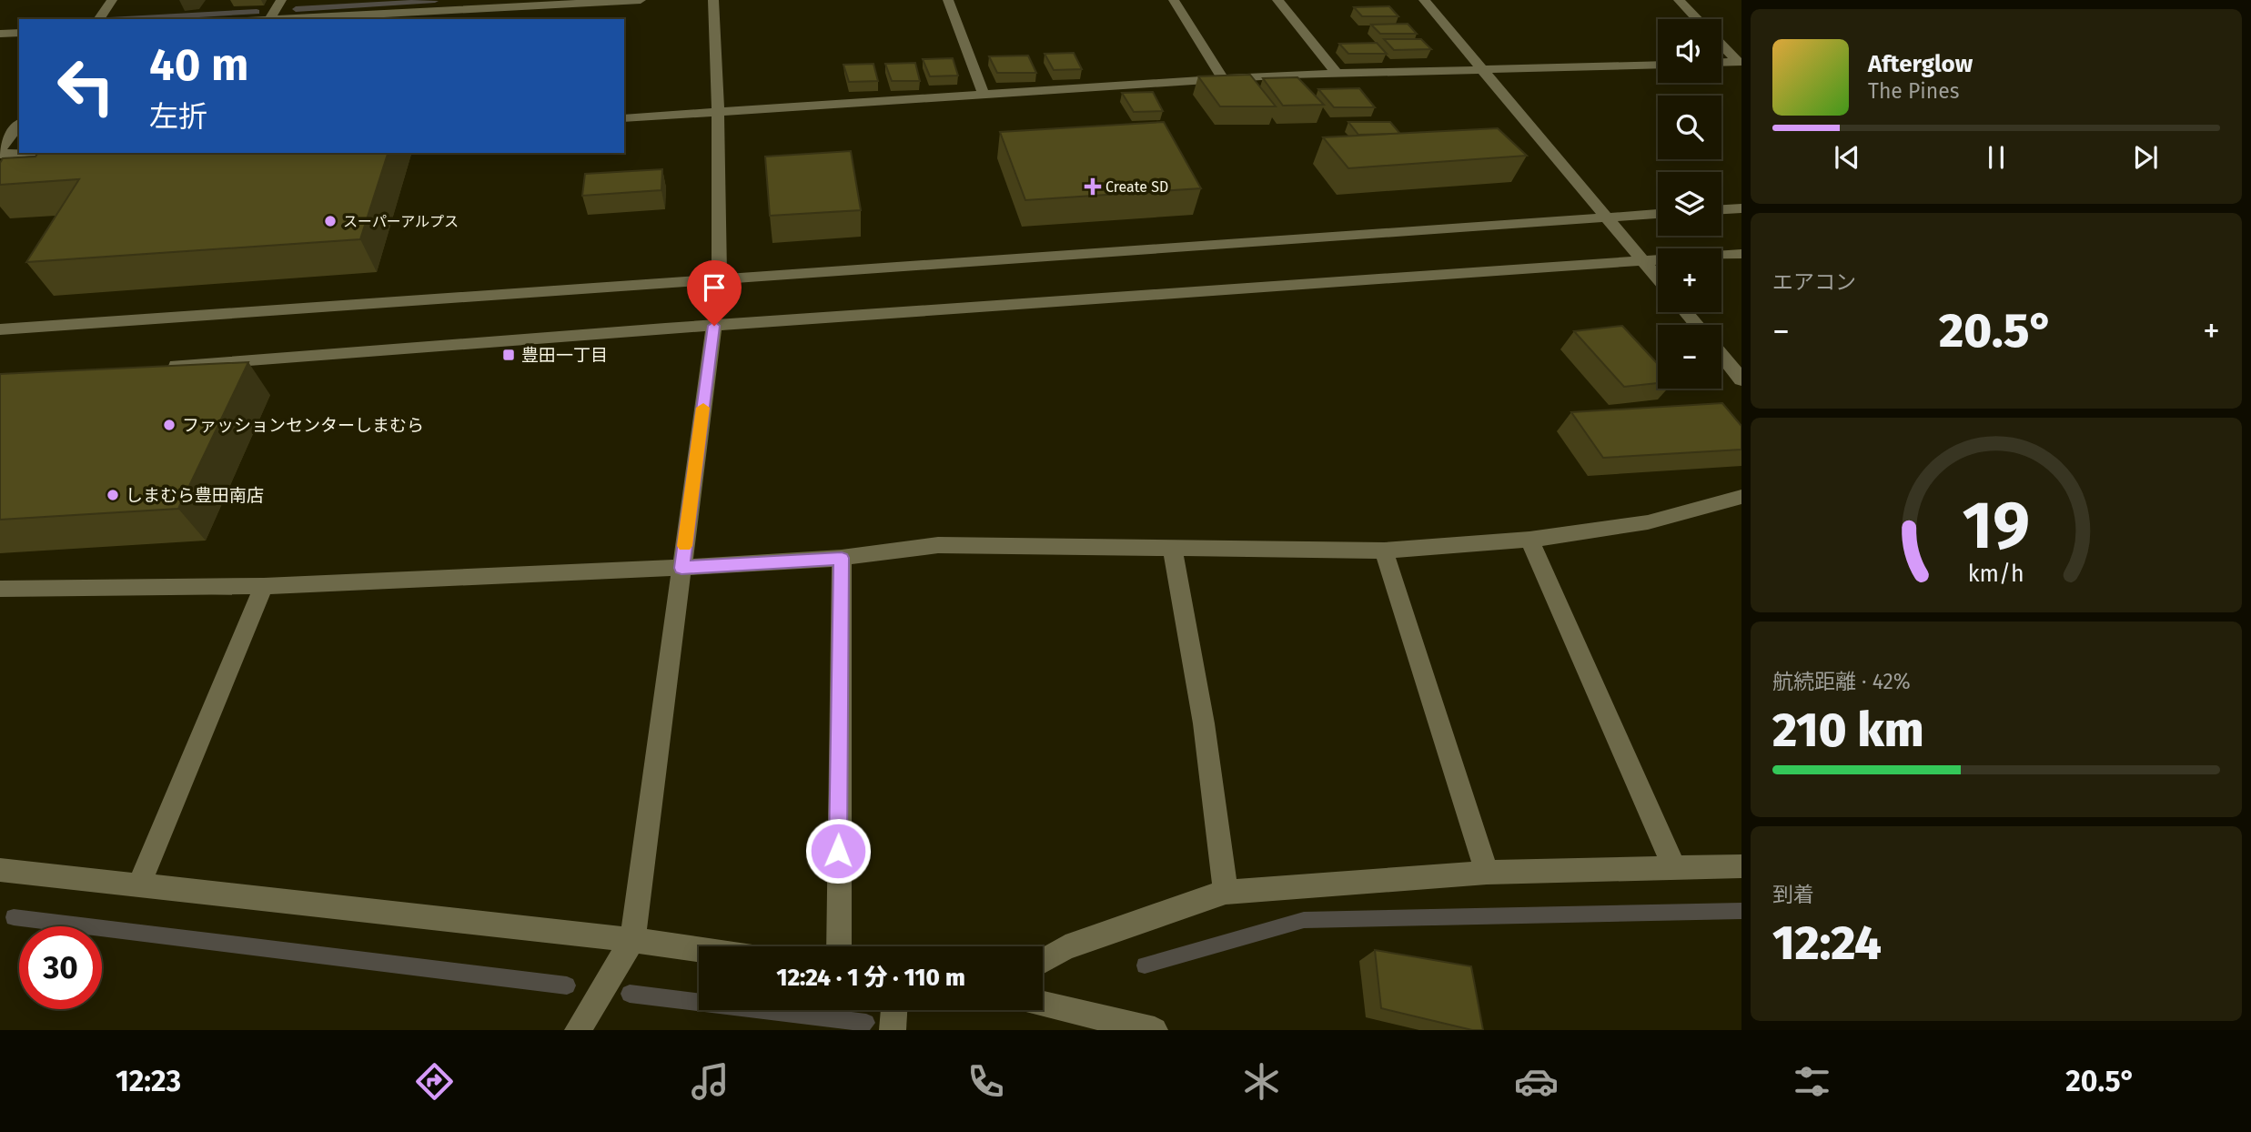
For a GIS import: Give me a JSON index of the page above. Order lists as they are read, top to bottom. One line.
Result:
{"places":{"health":["Create SD"],"other":["スーパーアルプス","ファッションセンターしまむら","しまむら豊田南店"],"transit":["豊田一丁目"]},"page":{"map_buttons":["+","−"],"turn":["40 m","左折"],"song":["Afterglow","The Pines"],"tile":["エアコン",["航続距離 · 42%","210 km"],["到着","12:24"]],"heat":["−","20.5°","+"],"limit":"30","trip":"12:24 · 1 分 · 110 m","tabs":["12:23","20.5°"],"gauge":["19","km/h"]}}
